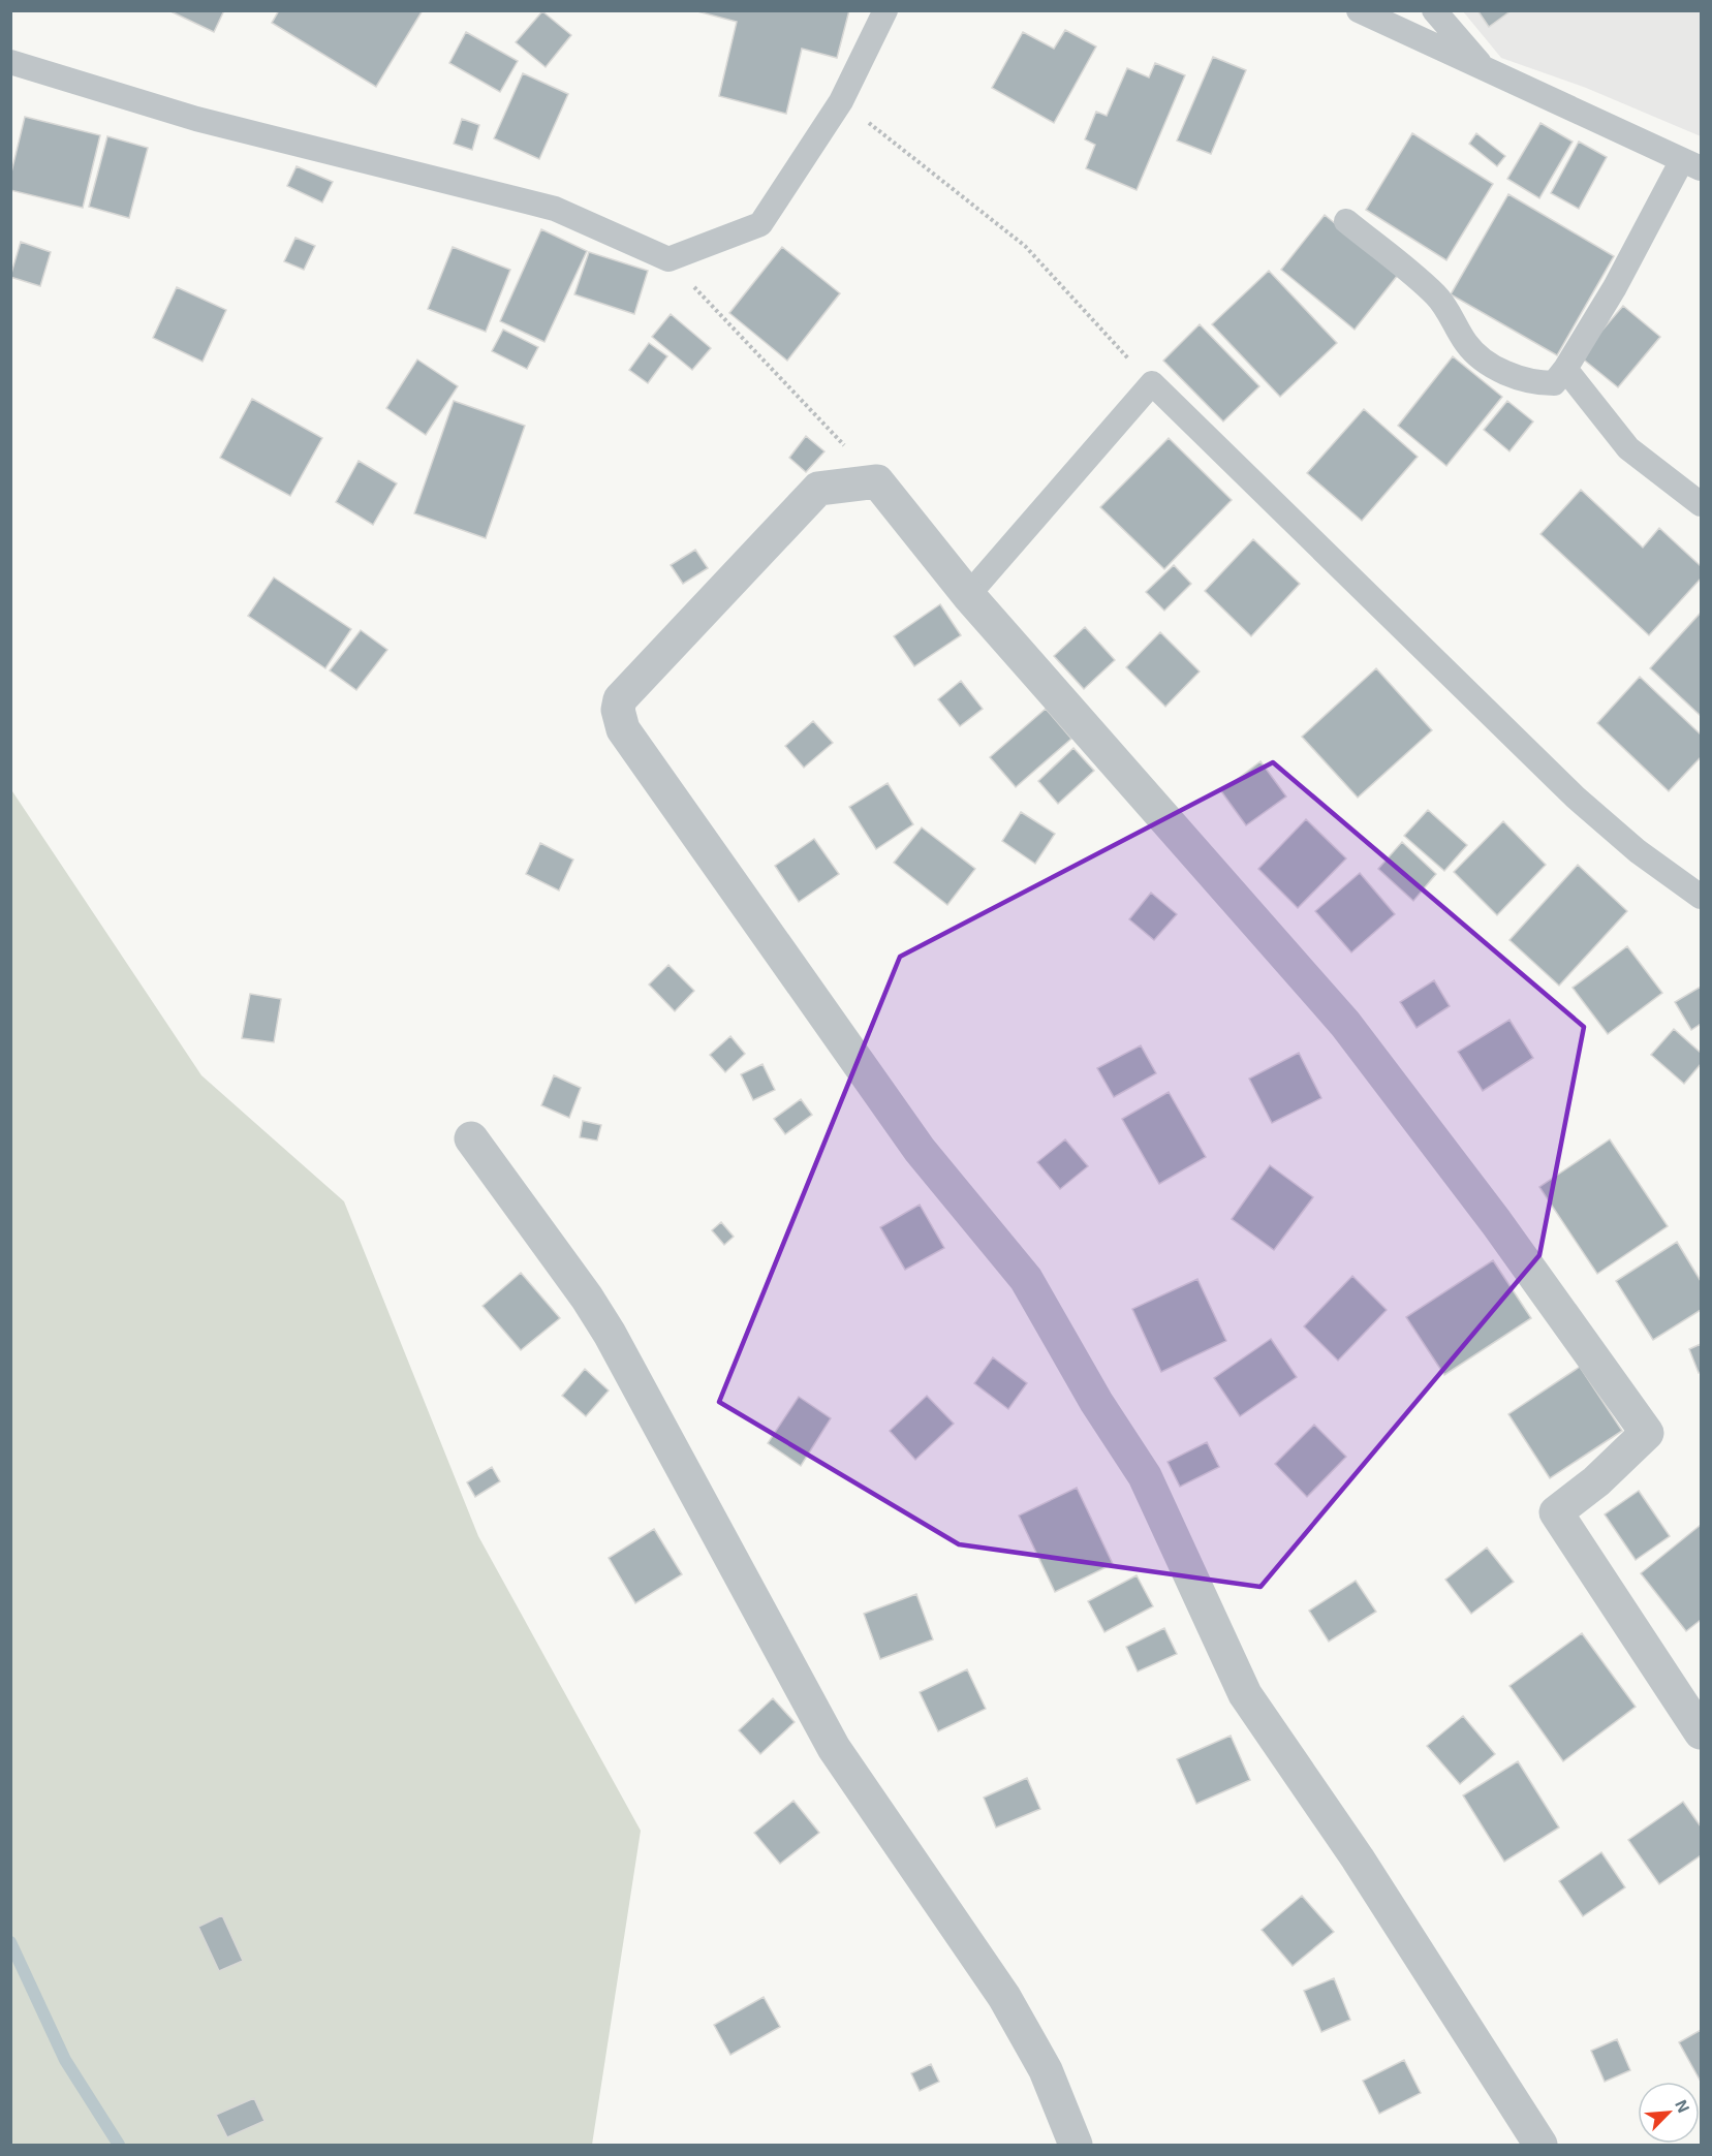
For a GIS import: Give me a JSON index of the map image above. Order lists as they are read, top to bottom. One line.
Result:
{"north":"top right"}
